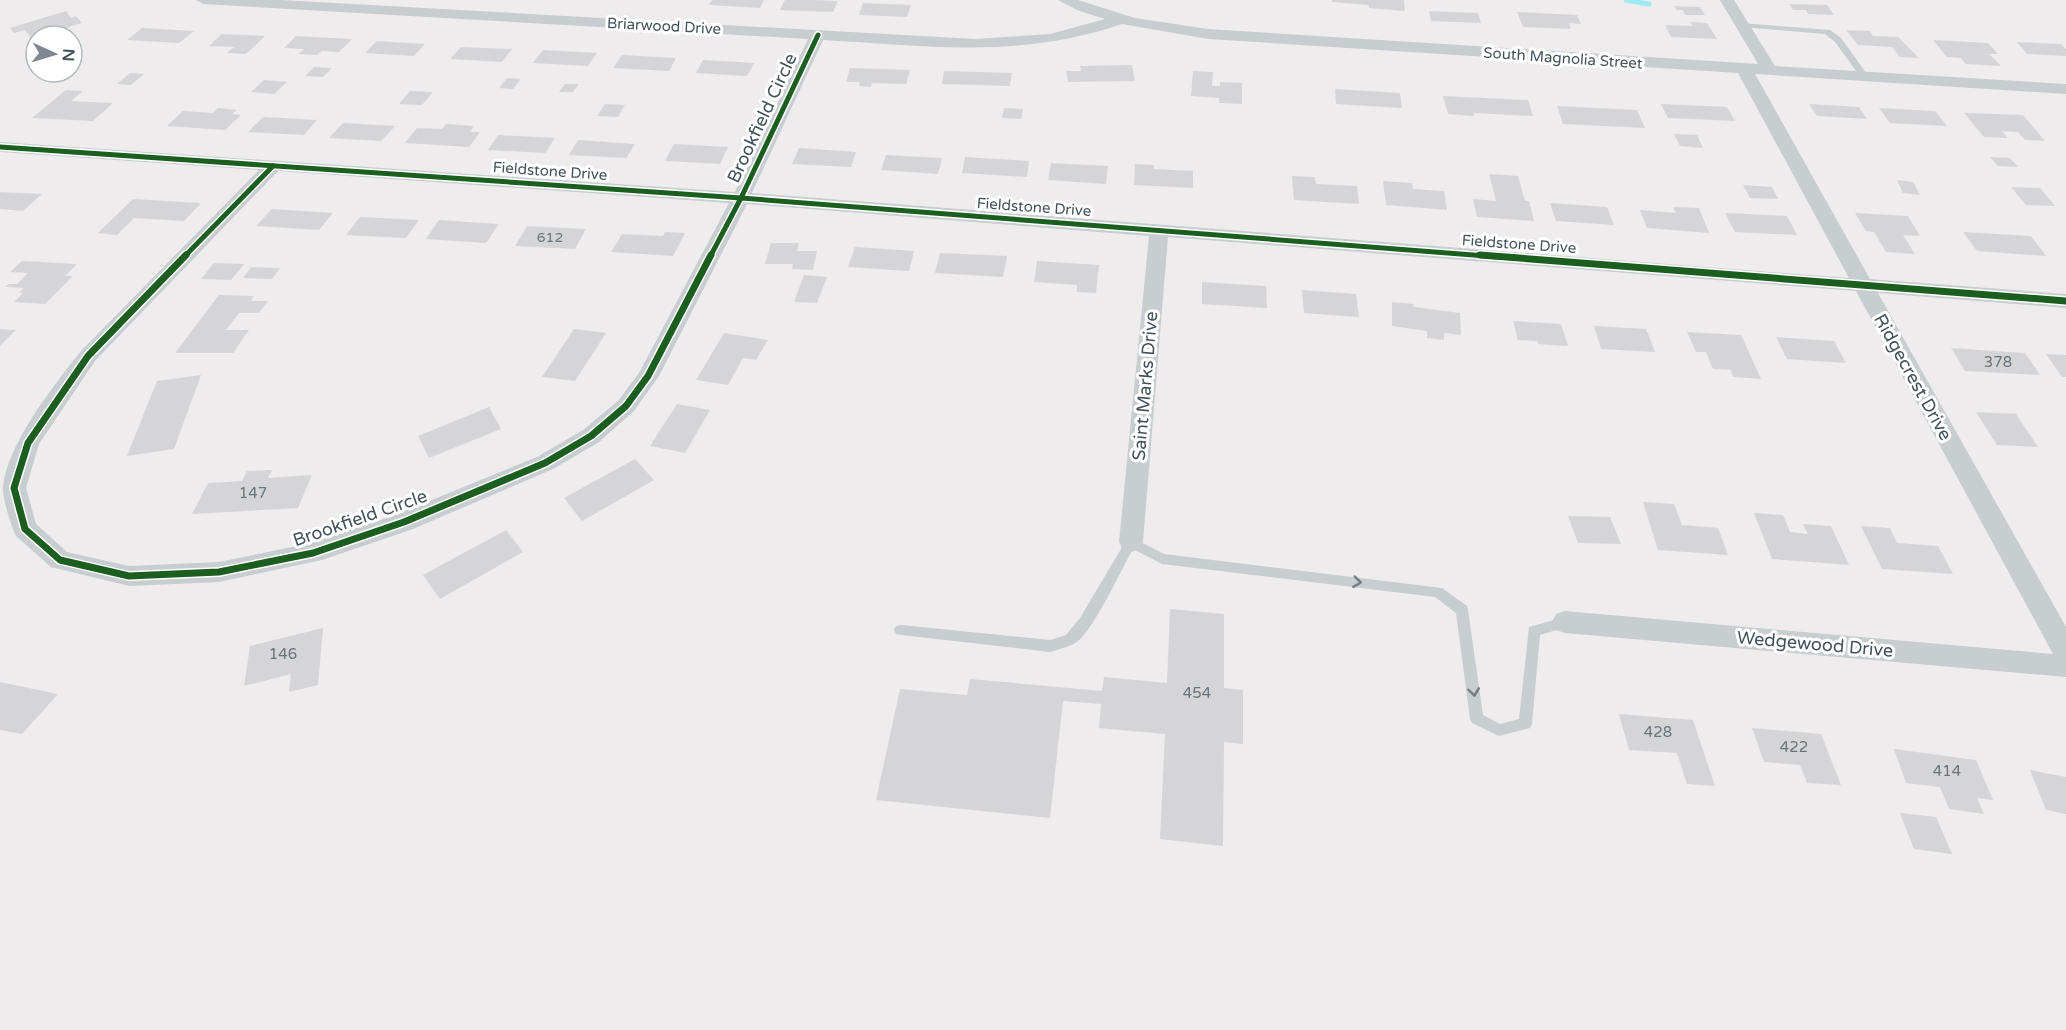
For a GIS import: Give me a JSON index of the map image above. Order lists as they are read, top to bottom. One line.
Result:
{"streets":{"street":["Briarwood Drive","South Magnolia Street","Brookfield Circle","Fieldstone Drive","Ridgecrest Drive","Saint Marks Drive","Wedgewood Drive"]},"crossings":[["Briarwood Drive","South Magnolia Street"],["Briarwood Drive","Brookfield Circle"],["South Magnolia Street","Ridgecrest Drive"],["Brookfield Circle","Fieldstone Drive"],["Fieldstone Drive","Ridgecrest Drive"],["Fieldstone Drive","Saint Marks Drive"]],"house_numbers":["612","378","147","146","454","428","422","414"],"north":"right"}
